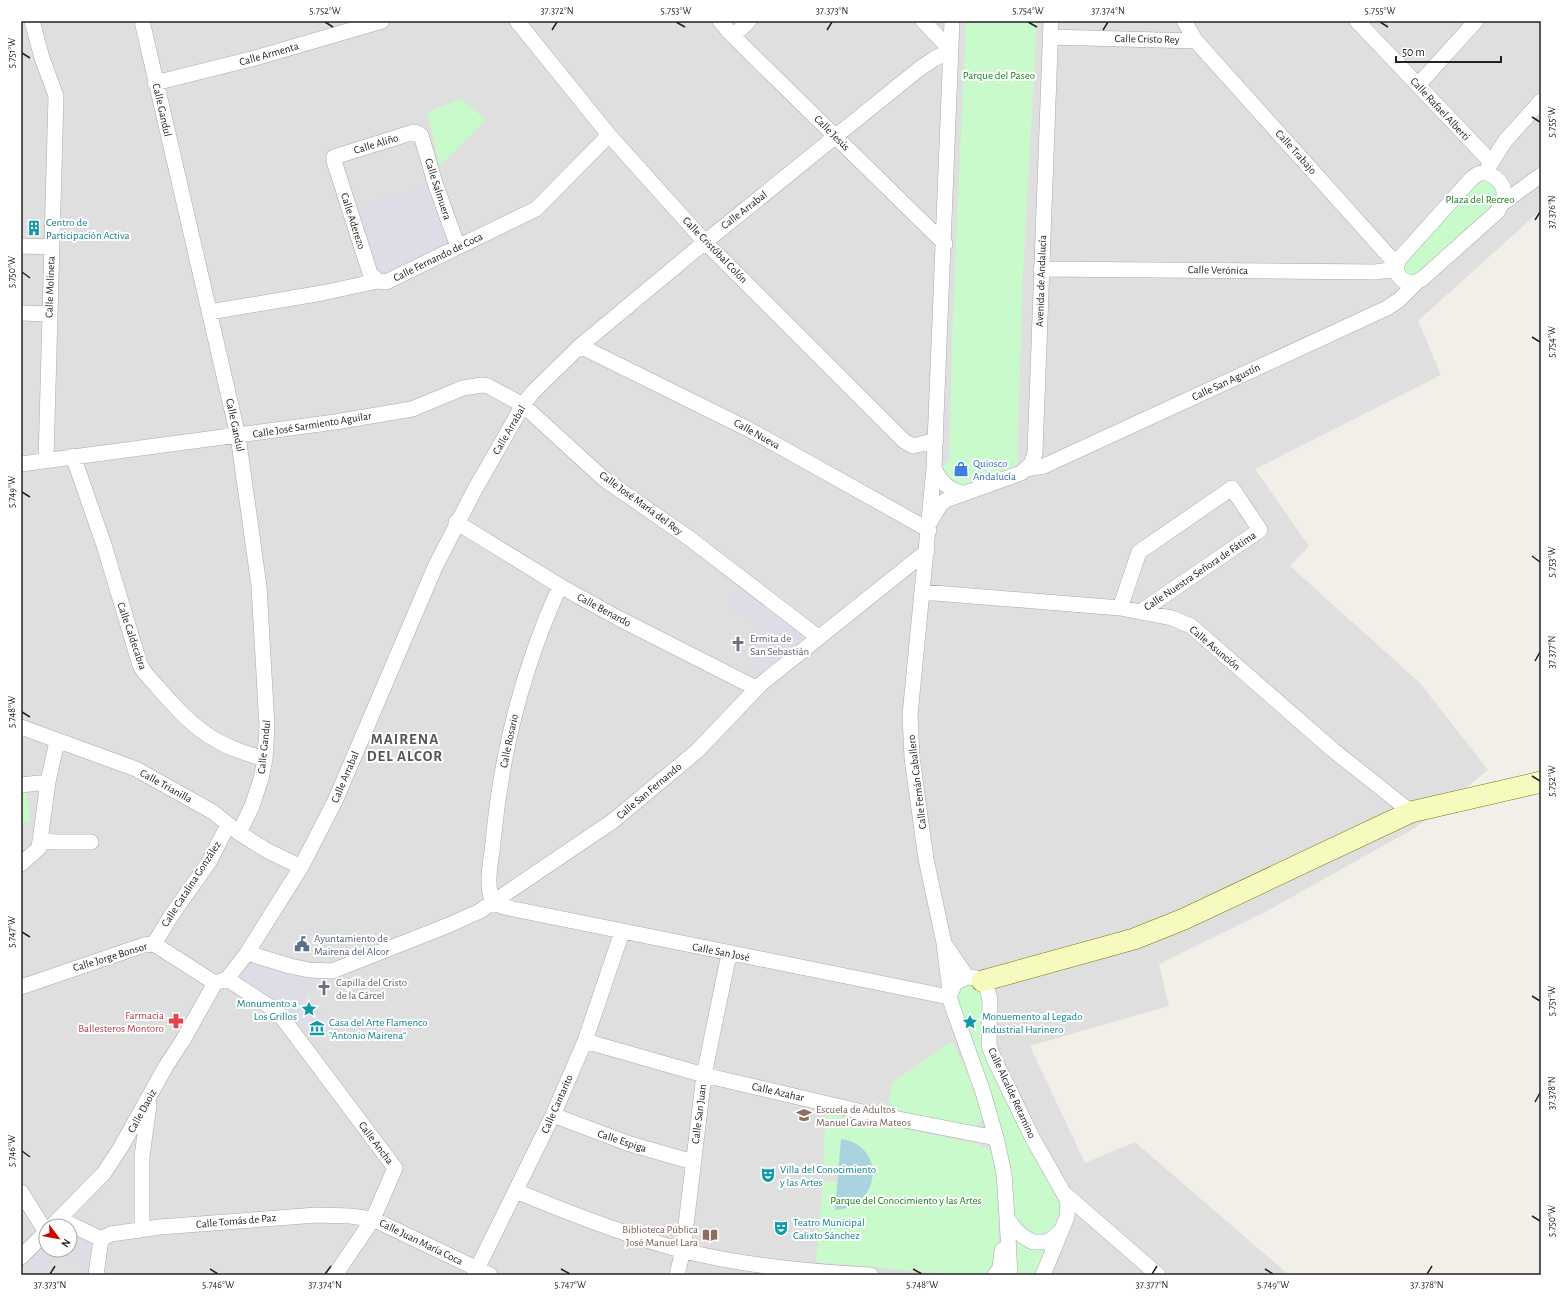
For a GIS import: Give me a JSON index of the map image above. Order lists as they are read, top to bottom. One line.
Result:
{"streets":{"street":["Calle Cristo Rey","Calle Armenta","Calle Rafael Alberti","Calle Gandul","Calle Jesús","Calle Aliño","Calle Trabajo","Calle Salmuera","Calle Arrabal","Calle Aderezo","Calle Cristóbal Colón","Calle Fernando de Coca","Calle Verónica","Avenida de Andalucía","Calle Molineta","Calle San Agustín","Calle José Sarmiento Aguilar","Calle Nueva","Calle José María del Rey","Calle Nuestra Señora de Fátima","Calle Benardo","Calle Caldecabra","Calle Asunción","Calle Rosario","Calle Fernán Caballero","Calle Trianilla","Calle San Fernando","Calle Catalina González","Calle San José","Calle Jorge Bonsor","Calle Azahar","Calle Alcalde Retamino","Calle Cantarito","Calle Daoiz","Calle San Juan","Calle Espiga","Calle Ancha","Calle Tomás de Paz","Calle Juan María Coca"]},"crossings":[["Calle Cristo Rey","Calle Trabajo"],["Calle Cristo Rey","Avenida de Andalucía"],["Calle Armenta","Calle Gandul"],["Calle Gandul","Calle Fernando de Coca"],["Calle Gandul","Calle José Sarmiento Aguilar"],["Calle Gandul","Calle Caldecabra"],["Calle Gandul","Calle Trianilla"],["Calle Gandul","Calle Catalina González"],["Calle Jesús","Calle Arrabal"],["Calle Aliño","Calle Salmuera"],["Calle Aliño","Calle Aderezo"],["Calle Trabajo","Calle Verónica"],["Calle Salmuera","Calle Fernando de Coca"],["Calle Arrabal","Calle Cristóbal Colón"],["Calle Arrabal","Calle José Sarmiento Aguilar"],["Calle Arrabal","Calle Nueva"],["Calle Arrabal","Calle José María del Rey"],["Calle Arrabal","Calle Benardo"],["Calle Arrabal","Calle Trianilla"],["Calle Arrabal","Calle San Fernando"],["Calle Arrabal","Calle Daoiz"],["Calle Aderezo","Calle Fernando de Coca"],["Calle Cristóbal Colón","Calle Fernando de Coca"],["Calle Verónica","Avenida de Andalucía"],["Avenida de Andalucía","Calle San Agustín"],["Calle Molineta","Calle José Sarmiento Aguilar"],["Calle José Sarmiento Aguilar","Calle José María del Rey"],["Calle José Sarmiento Aguilar","Calle Caldecabra"],["Calle Nueva","Calle Fernán Caballero"],["Calle José María del Rey","Calle San Fernando"],["Calle Nuestra Señora de Fátima","Calle Asunción"],["Calle Benardo","Calle Rosario"],["Calle Benardo","Calle San Fernando"],["Calle Asunción","Calle Fernán Caballero"],["Calle Rosario","Calle San Fernando"],["Calle Rosario","Calle San José"],["Calle Fernán Caballero","Calle San Fernando"],["Calle Fernán Caballero","Calle San José"],["Calle Fernán Caballero","Calle Alcalde Retamino"],["Calle Trianilla","Calle Catalina González"],["Calle San Fernando","Calle San José"],["Calle San Fernando","Calle Daoiz"],["Calle Catalina González","Calle Jorge Bonsor"],["Calle San José","Calle Alcalde Retamino"],["Calle San José","Calle Cantarito"],["Calle San José","Calle San Juan"],["Calle Jorge Bonsor","Calle Daoiz"],["Calle Jorge Bonsor","Calle Ancha"],["Calle Azahar","Calle Alcalde Retamino"],["Calle Azahar","Calle Cantarito"],["Calle Azahar","Calle San Juan"],["Calle Cantarito","Calle Espiga"],["Calle Cantarito","Calle Juan María Coca"],["Calle San Juan","Calle Espiga"],["Calle Ancha","Calle Tomás de Paz"],["Calle Ancha","Calle Juan María Coca"],["Calle Tomás de Paz","Calle Juan María Coca"]],"districts":["MAIRENA DEL ALCOR"],"parks":["Parque del Paseo","Plaza del Recreo","Parque del Conocimiento y las Artes"],"places":{"building":["Centro de Participación Activa"],"shop":["Quiosco Andalucía"],"church":["Ermita de San Sebastián","Capilla del Cristo de la Cárcel"],"public building":["Ayuntamiento de Mairena del Alcor"],"place":["Monumento a Los Grillos","Monuemento al Legado Industrial Harinero"],"pharmacy":["Farmacia Ballesteros Montoro"],"museum":["Casa del Arte Flamenco \"Antonio Mairena\""],"school or university":["Escuela de Adultos Manuel Gavira Mateos"],"theatre":["Villa del Conocimiento y las Artes","Teatro Municipal Calixto Sánchez"],"library":["Biblioteca Pública José Manuel Lara"]},"scale_bar":"50 m","north":"bottom right","coordinates":["5.752°W","37.372°N","5.753°W","37.373°N","5.754°W","37.374°N","5.755°W","5.751°W","37.376°N","5.750°W","5.749°W","37.377°N","5.748°W","5.747°W","37.378°N","5.746°W"]}
